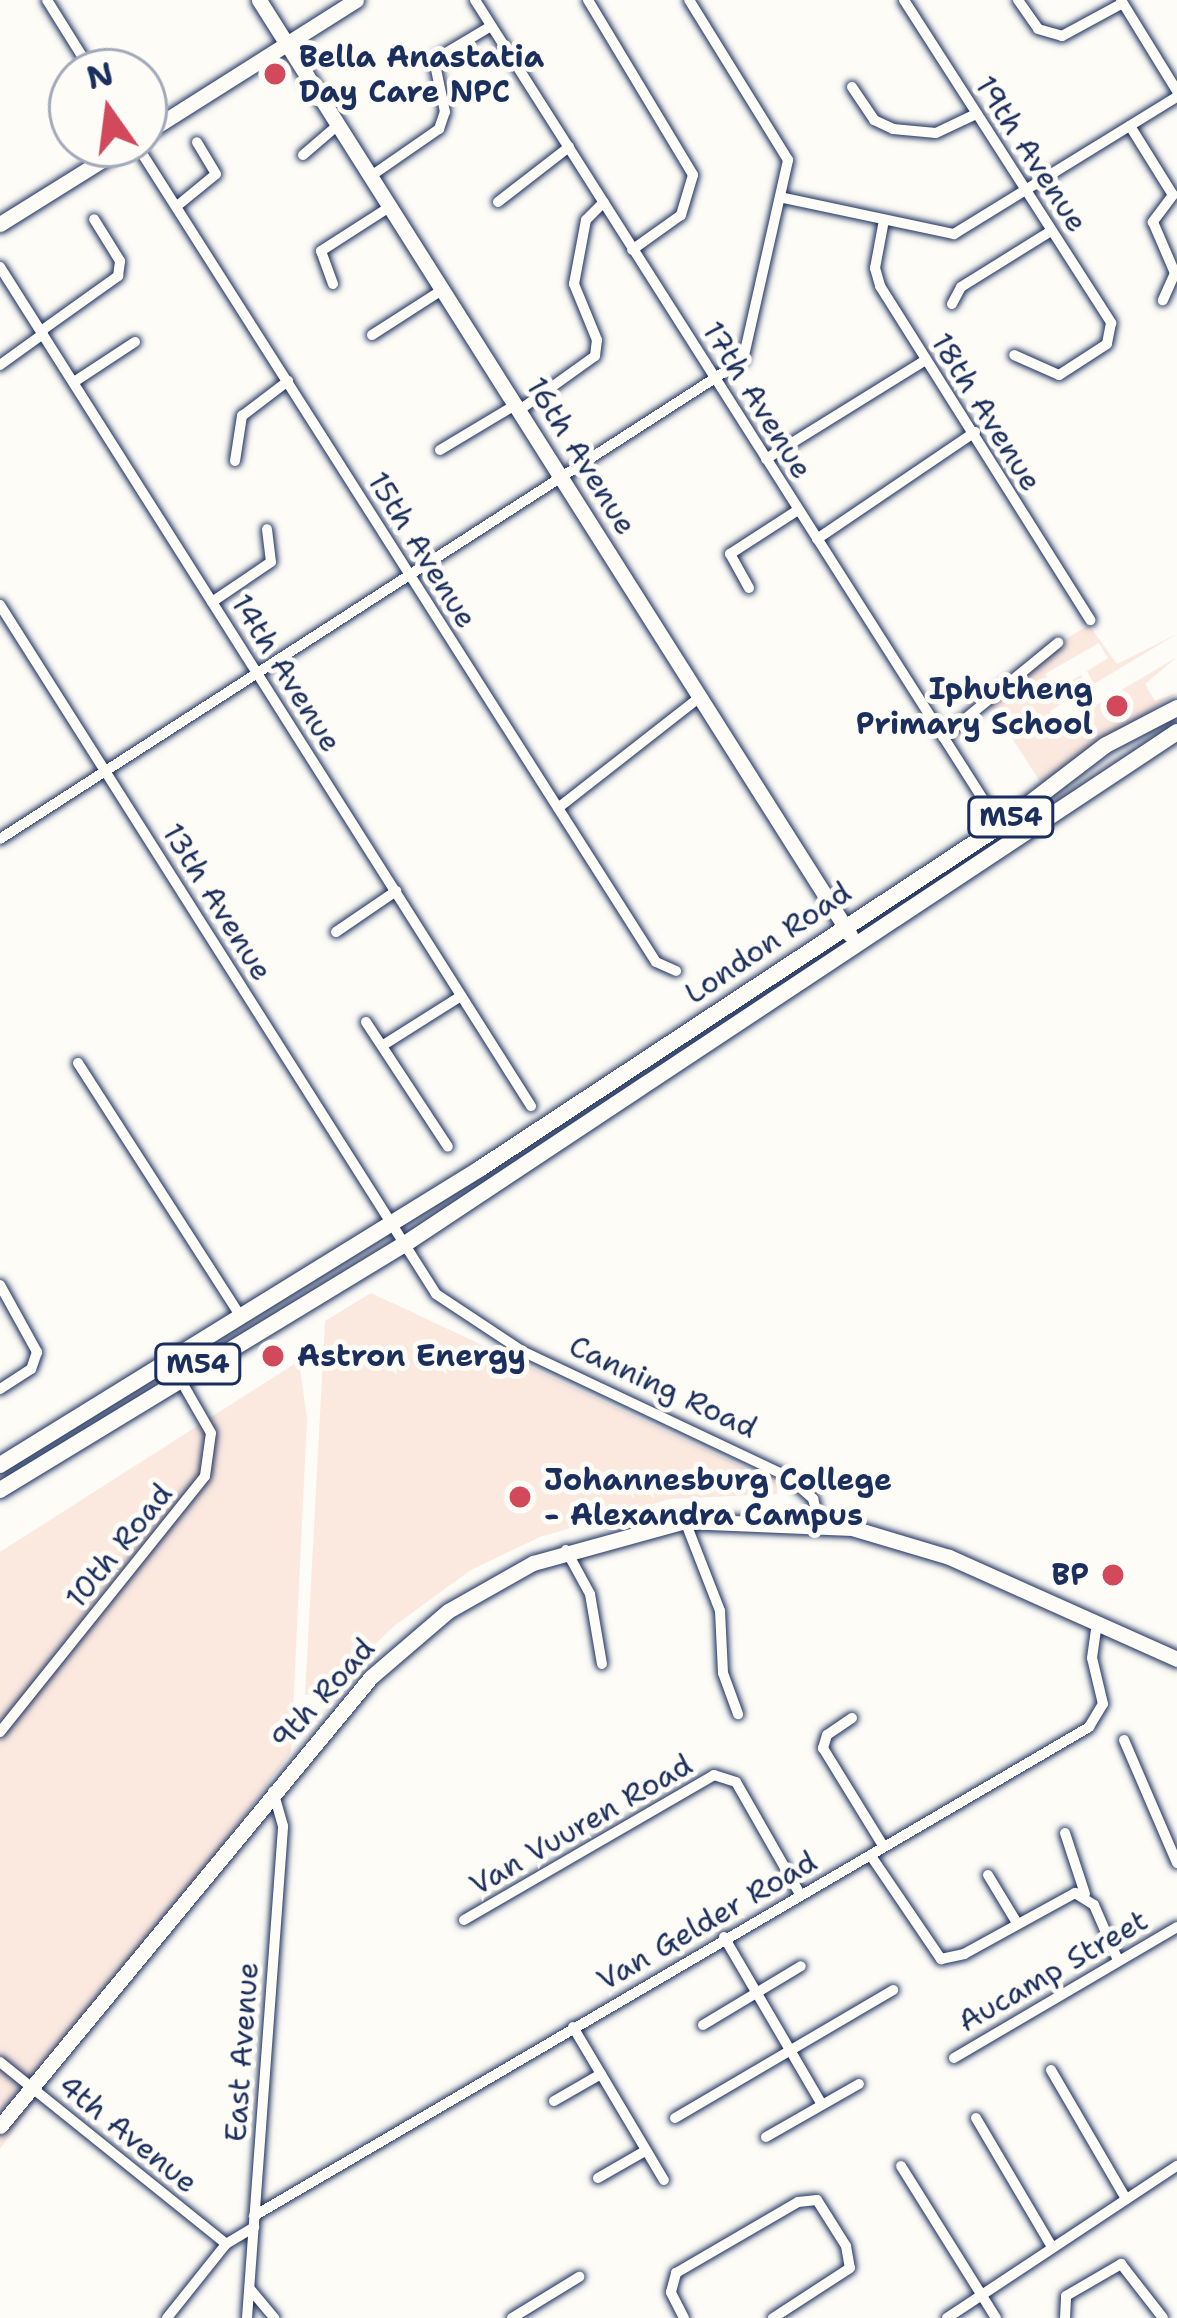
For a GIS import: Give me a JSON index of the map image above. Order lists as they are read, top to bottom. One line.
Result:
{"streets":{"main road":["M54","London Road"],"street":["19th Avenue","17th Avenue","18th Avenue","16th Avenue","15th Avenue","14th Avenue","13th Avenue","Canning Road","10th Road","9th Road","Van Vuuren Road","Van Gelder Road","Aucamp Street","East Avenue","4th Avenue"]},"crossings":[["17th Avenue","London Road"],["16th Avenue","London Road"],["M54","13th Avenue"],["M54","London Road"],["M54","Canning Road"],["M54","10th Road"],["13th Avenue","London Road"],["13th Avenue","Canning Road"],["London Road","Canning Road"],["Canning Road","9th Road"],["9th Road","East Avenue"],["9th Road","4th Avenue"],["Van Vuuren Road","Van Gelder Road"],["Van Gelder Road","East Avenue"],["Van Gelder Road","4th Avenue"]],"places":["Bella Anastatia Day Care NPC","Iphutheng Primary School","Astron Energy","Johannesburg College - Alexandra Campus","BP"],"north":"top"}
